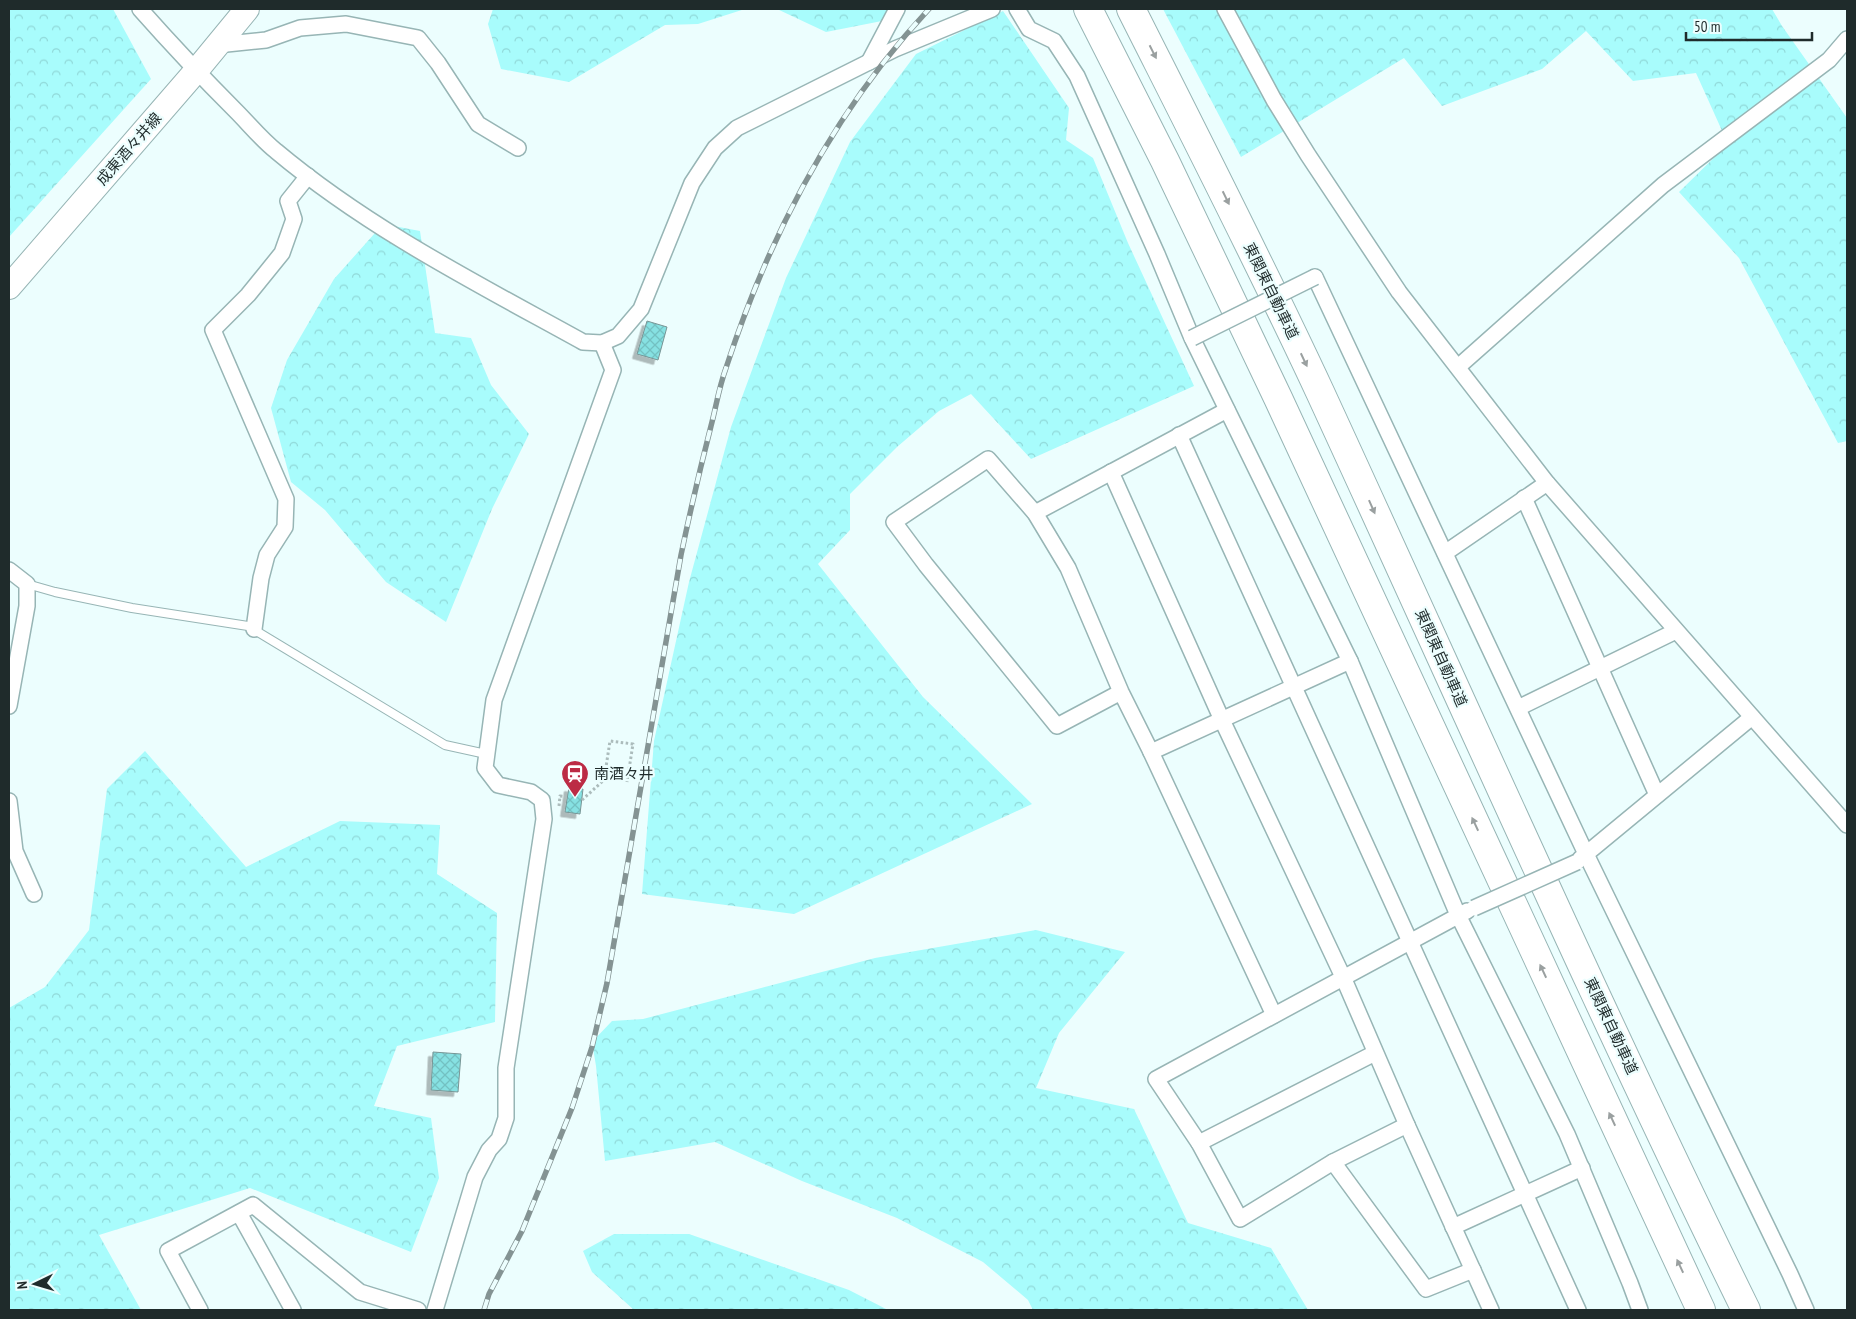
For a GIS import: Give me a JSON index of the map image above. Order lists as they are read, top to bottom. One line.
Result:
{"streets":{"highway":["東関東自動車道"],"main road":["成東酒々井線"]},"places":{"station":["南酒々井"]},"scale_bar":"50 m","north":"left"}
